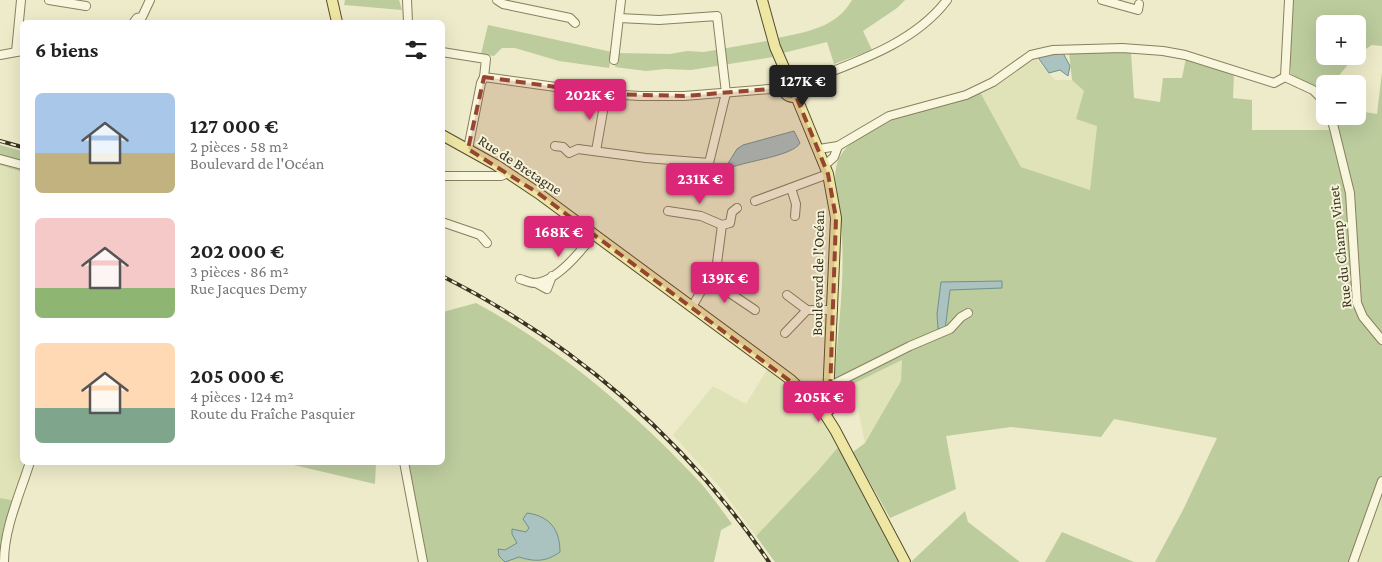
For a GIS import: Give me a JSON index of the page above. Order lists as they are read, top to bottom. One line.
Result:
{"streets":{"main road":["Rue de Bretagne","Boulevard de l'Océan"],"street":["Rue du Champ Vinet"]},"crossings":[["Rue de Bretagne","Boulevard de l'Océan"]],"page":{"map_buttons":["+","−"],"heading":"6 biens","price":["127K €","202K €","231K €","168K €","139K €","205K €"],"list":[{"name":"127 000 €","note":"2 pièces · 58 m² · Boulevard de l'Océan"},{"name":"202 000 €","note":"3 pièces · 86 m² · Rue Jacques Demy"},{"name":"205 000 €","note":"4 pièces · 124 m² · Route du Fraîche Pasquier"}]}}
